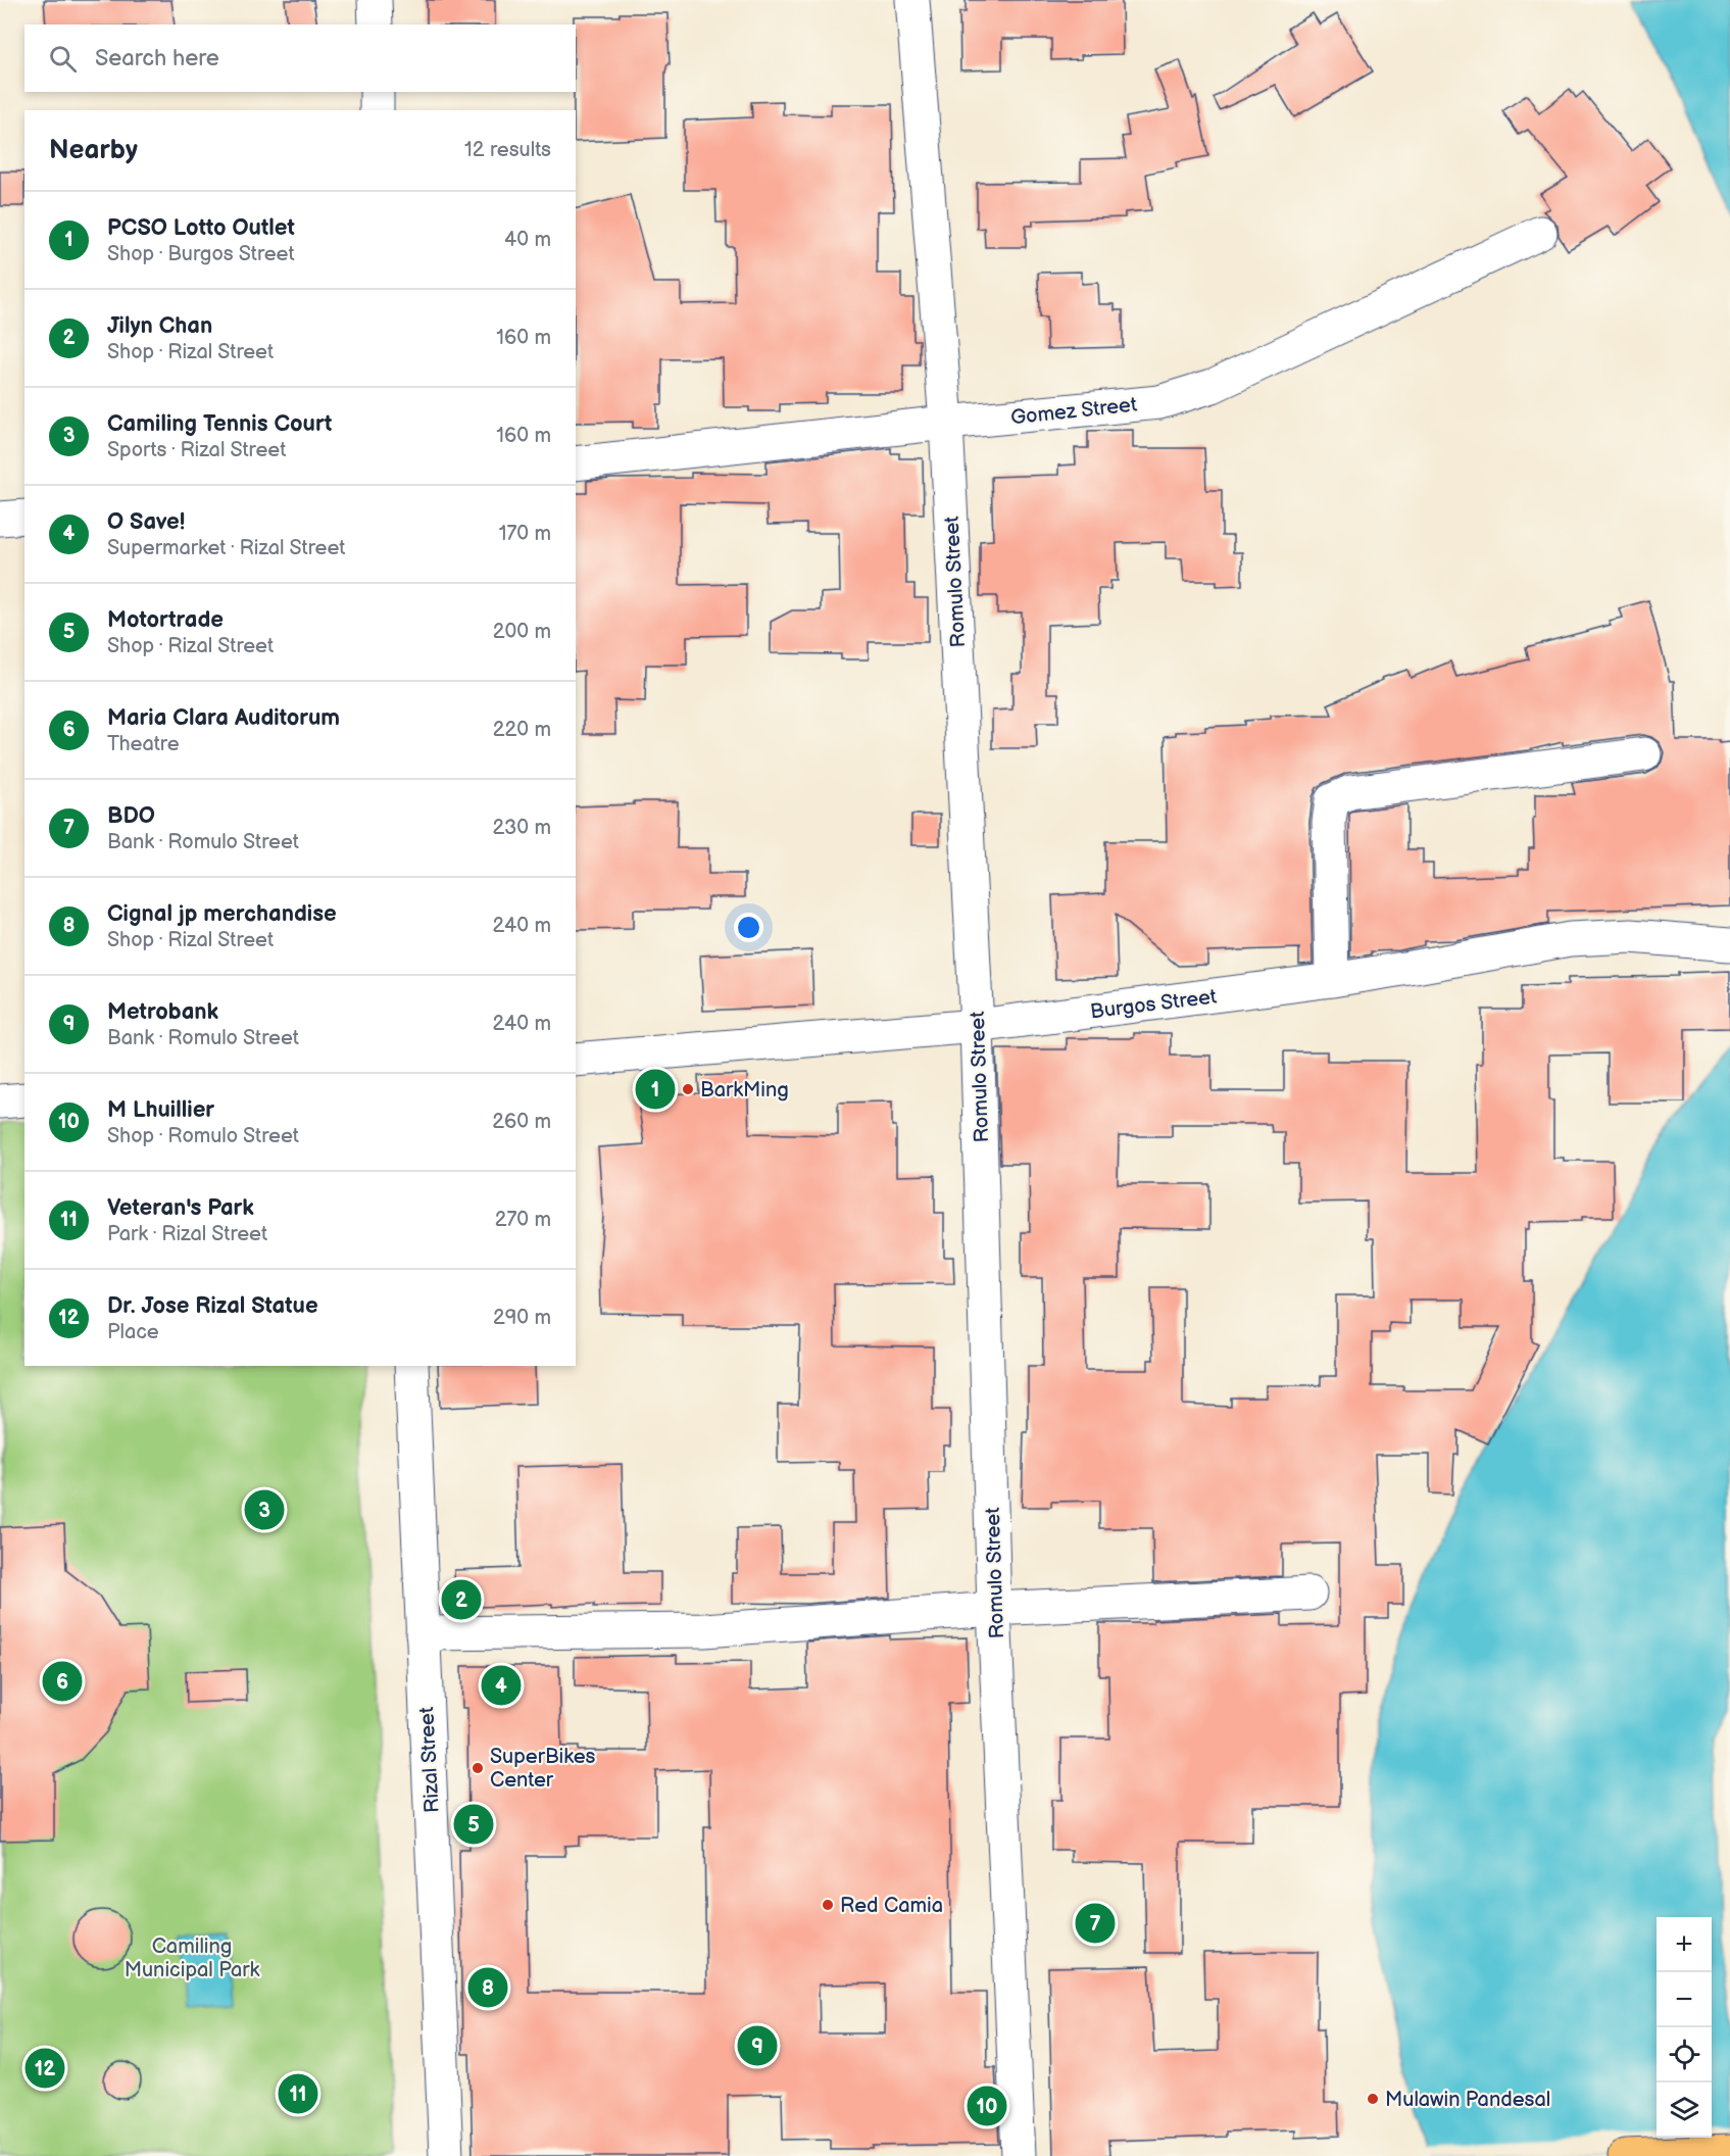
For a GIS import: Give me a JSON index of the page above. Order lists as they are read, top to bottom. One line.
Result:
{"streets":{"street":["Gomez Street","Romulo Street","Burgos Street","Rizal Street"]},"crossings":[["Gomez Street","Romulo Street"],["Romulo Street","Burgos Street"]],"parks":["Camiling Municipal Park"],"places":["BarkMing","SuperBikes Center","Red Camia","Mulawin Pandesal"],"page":{"search":"Search here","heading":["Nearby","12 results"],"list":[{"mark":"1","name":"PCSO Lotto Outlet","note":"Shop · Burgos Street","value":"40 m"},{"mark":"2","name":"Jilyn Chan","note":"Shop · Rizal Street","value":"160 m"},{"mark":"3","name":"Camiling Tennis Court","note":"Sports · Rizal Street","value":"160 m"},{"mark":"4","name":"O Save!","note":"Supermarket · Rizal Street","value":"170 m"},{"mark":"5","name":"Motortrade","note":"Shop · Rizal Street","value":"200 m"},{"mark":"6","name":"Maria Clara Auditorum","note":"Theatre","value":"220 m"},{"mark":"7","name":"BDO","note":"Bank · Romulo Street","value":"230 m"},{"mark":"8","name":"Cignal jp merchandise","note":"Shop · Rizal Street","value":"240 m"},{"mark":"9","name":"Metrobank","note":"Bank · Romulo Street","value":"240 m"},{"mark":"10","name":"M Lhuillier","note":"Shop · Romulo Street","value":"260 m"},{"mark":"11","name":"Veteran's Park","note":"Park · Rizal Street","value":"270 m"},{"mark":"12","name":"Dr. Jose Rizal Statue","note":"Place","value":"290 m"}],"pins":["1","3","2","6","4","5","7","8","9","12","11","10"],"map_buttons":["+","−"]}}
